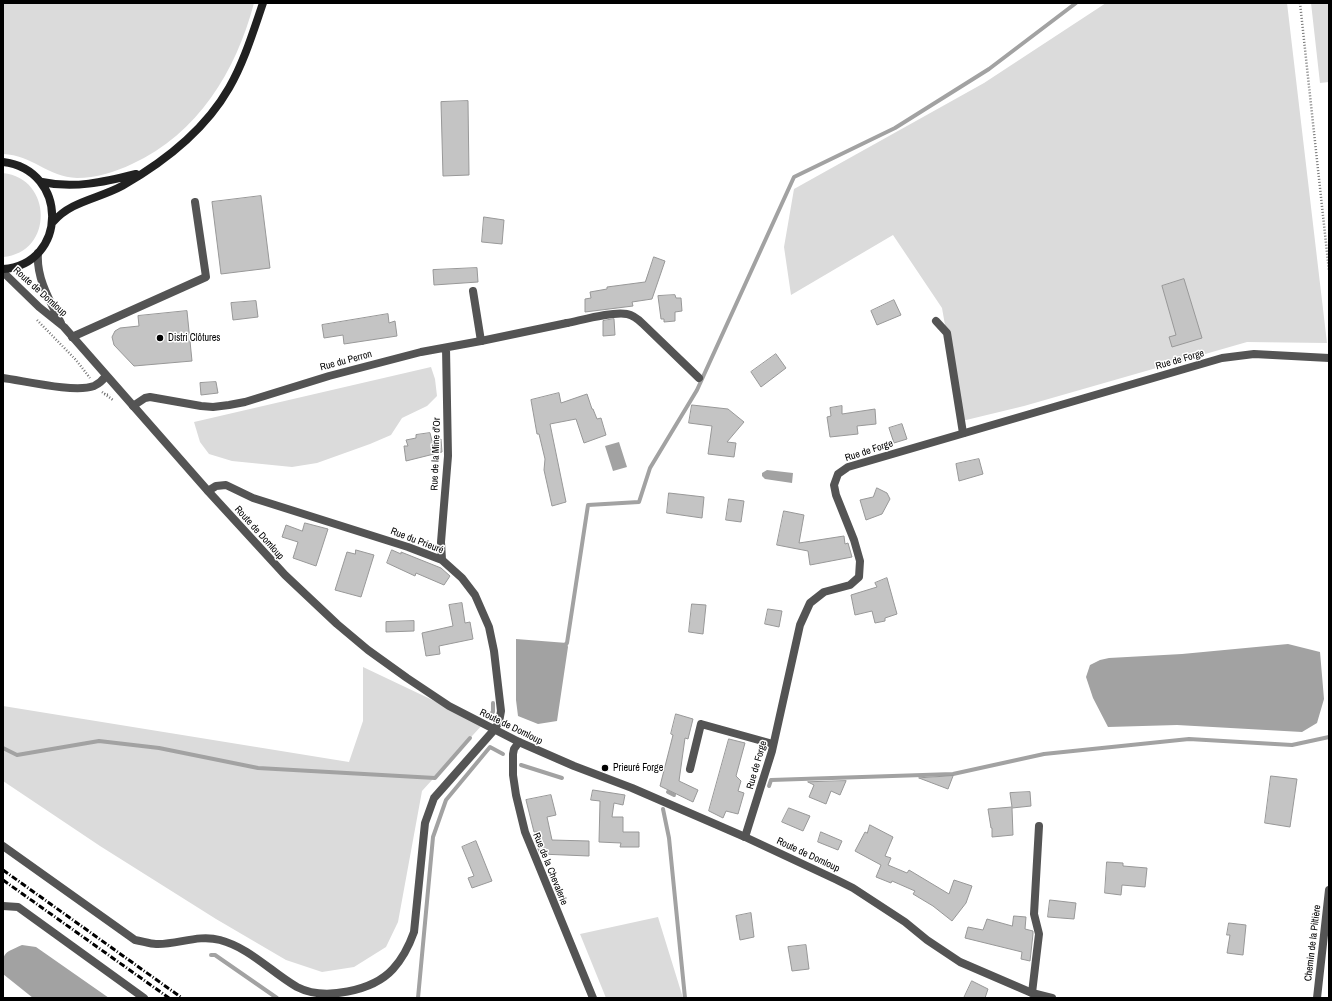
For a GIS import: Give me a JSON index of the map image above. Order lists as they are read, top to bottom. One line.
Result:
{"streets":{"street":["Route de Domloup","Rue de Forge","Rue du Perron","Rue de la Mine d'Or","Rue du Prieuré","Rue de la Chevalerie","Chemin de la Piltière"]},"crossings":[["Route de Domloup","Rue de Forge"],["Route de Domloup","Rue du Perron"],["Route de Domloup","Rue du Prieuré"],["Route de Domloup","Rue de la Chevalerie"],["Rue du Perron","Rue de la Mine d'Or"],["Rue de la Mine d'Or","Rue du Prieuré"]],"places":["Distri Clôtures","Prieuré Forge"]}
